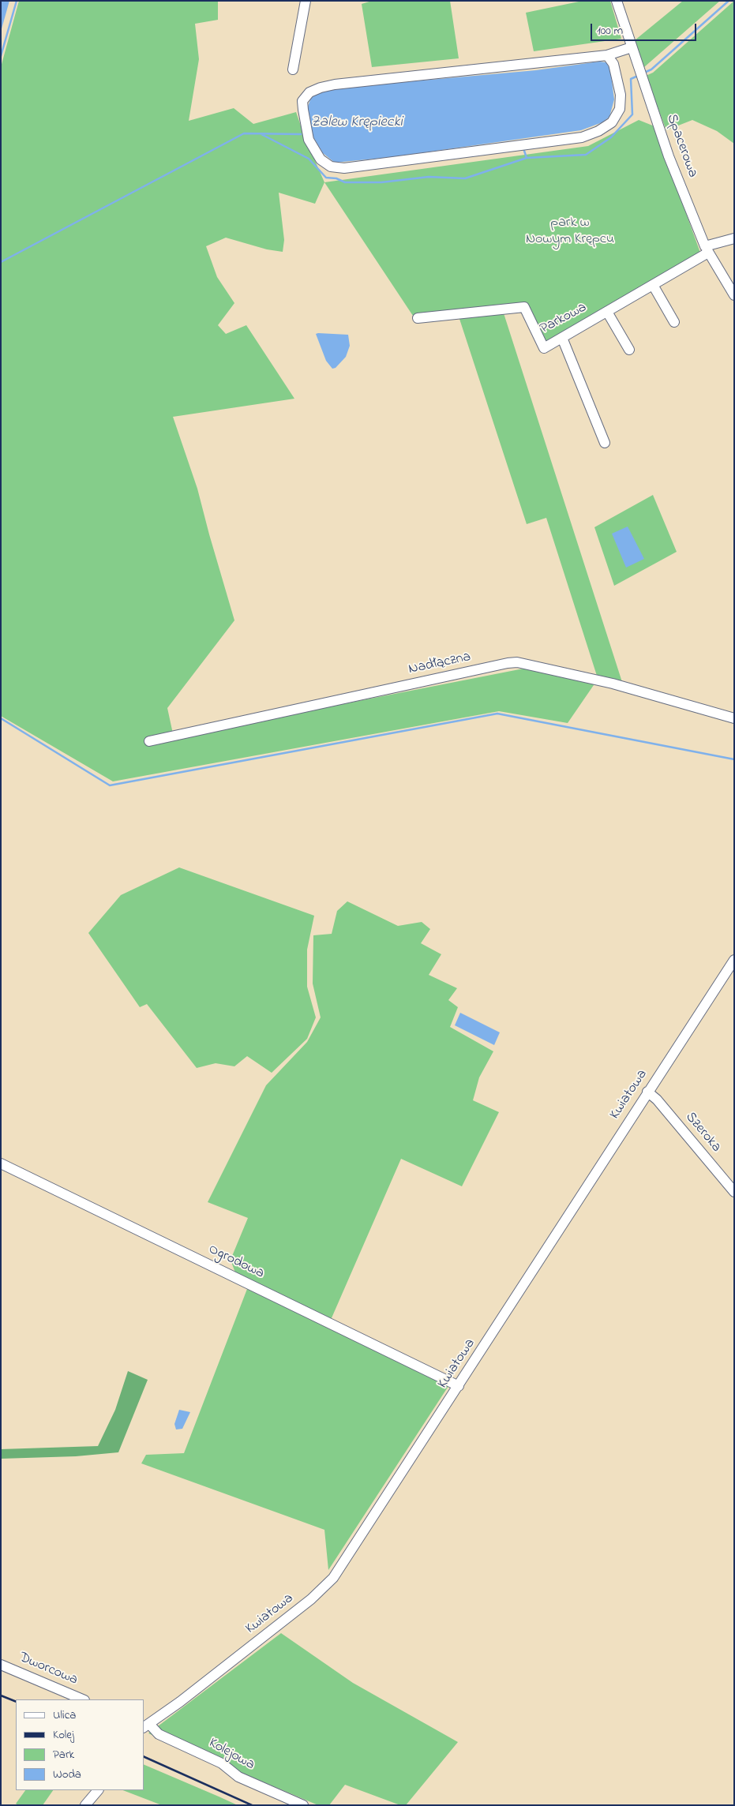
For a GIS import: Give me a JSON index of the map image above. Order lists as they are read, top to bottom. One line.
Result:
{"streets":{"street":["Spacerowa","Parkowa","Nadłączna","Kwiatowa","Szeroka","Ogrodowa","Dworcowa","Kolejowa"]},"crossings":[["Spacerowa","Parkowa"],["Kwiatowa","Szeroka"],["Kwiatowa","Ogrodowa"],["Kwiatowa","Kolejowa"]],"water":["Zalew Krępiecki"],"parks":["park w Nowym Krępcu"],"legend":["Ulica","Kolej","Park","Woda"],"scale_bar":"100 m"}
